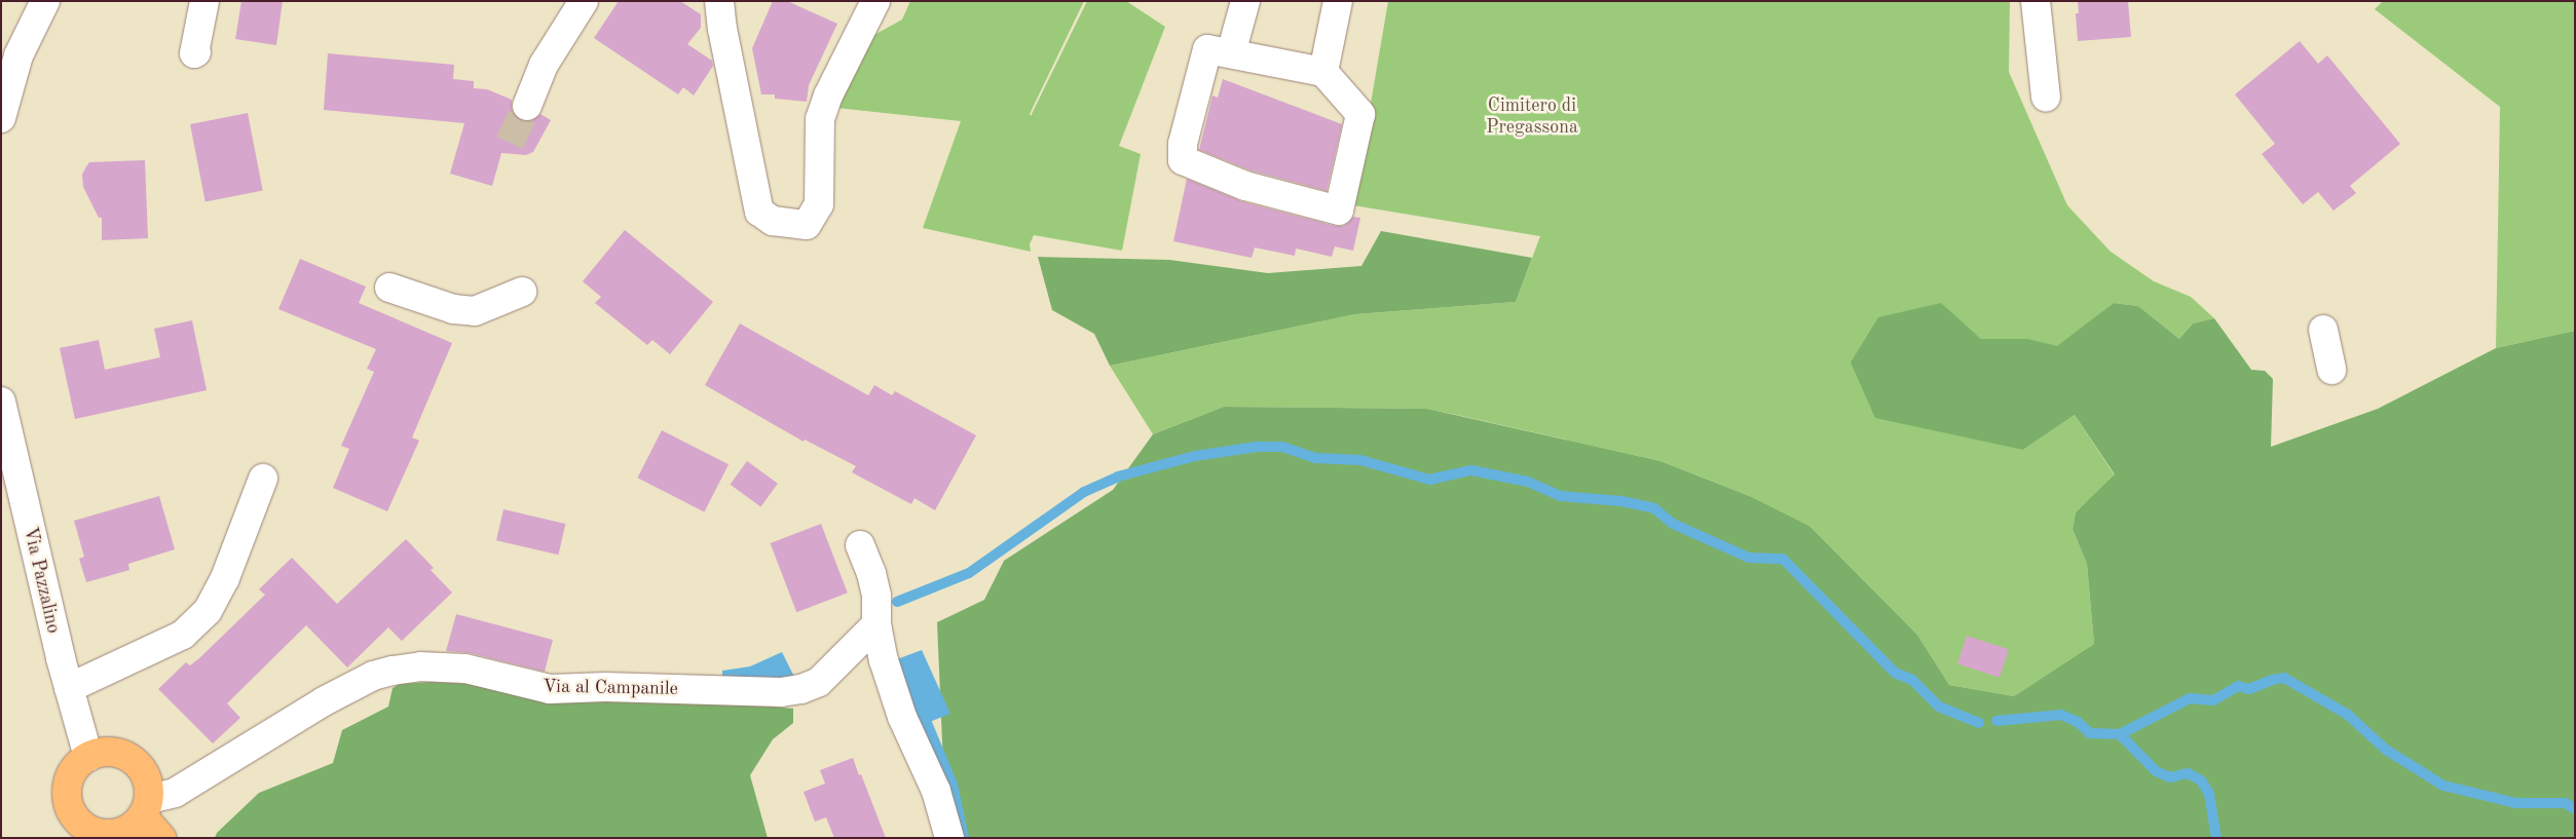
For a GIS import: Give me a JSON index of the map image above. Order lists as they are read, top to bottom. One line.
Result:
{"streets":{"street":["Via Pazzalino","Via al Campanile"]},"crossings":[["Via Pazzalino","Via al Campanile"]],"parks":["Cimitero di Pregassona"]}
